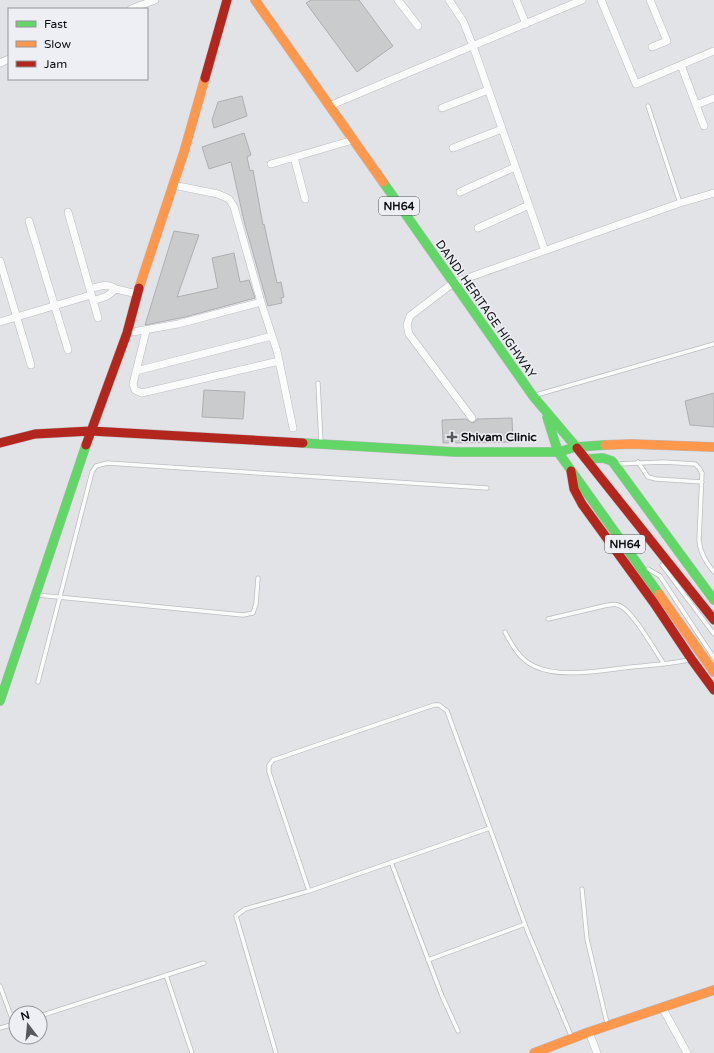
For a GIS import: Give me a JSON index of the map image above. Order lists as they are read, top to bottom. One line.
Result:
{"streets":{"main road":["NH64","DANDI HERITAGE HIGHWAY"]},"crossings":[["NH64","DANDI HERITAGE HIGHWAY"]],"places":{"health":["Shivam Clinic"]},"legend":["Fast","Slow","Jam"],"north":"top"}
